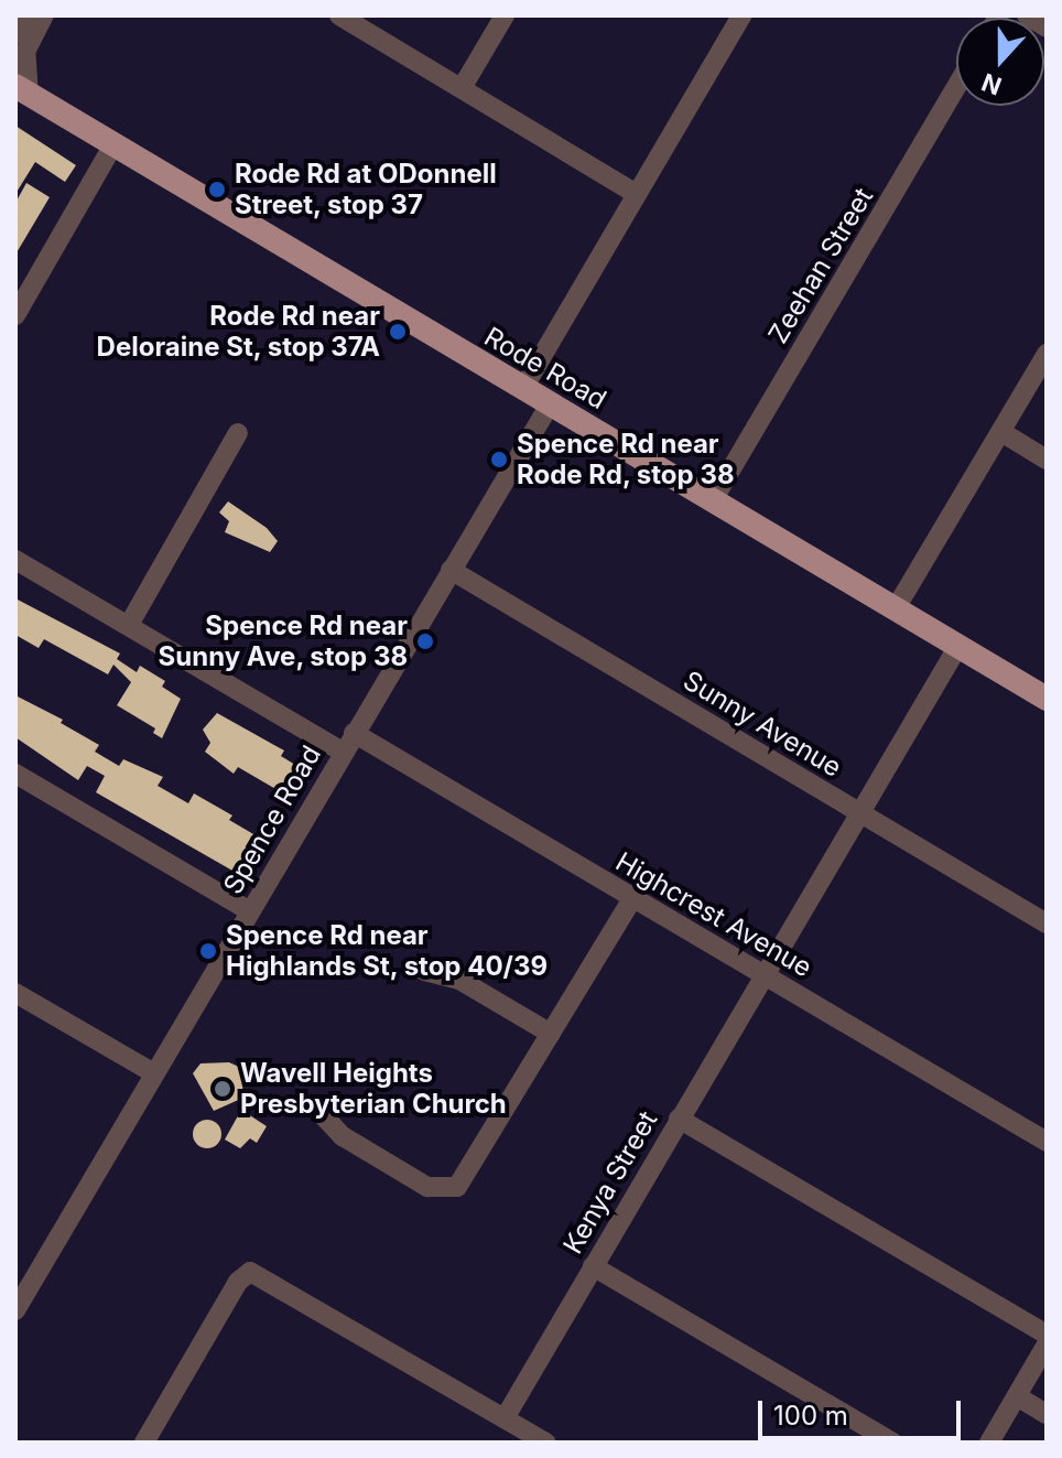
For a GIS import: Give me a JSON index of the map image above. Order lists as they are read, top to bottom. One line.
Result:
{"streets":{"main road":["Rode Road"],"street":["Zeehan Street","Sunny Avenue","Spence Road","Highcrest Avenue","Kenya Street"]},"crossings":[["Zeehan Street","Rode Road"],["Rode Road","Spence Road"],["Rode Road","Kenya Street"],["Sunny Avenue","Spence Road"],["Sunny Avenue","Kenya Street"],["Spence Road","Highcrest Avenue"],["Highcrest Avenue","Kenya Street"]],"places":["Rode Rd at ODonnell Street, stop 37","Rode Rd near Deloraine St, stop 37A","Spence Rd near Rode Rd, stop 38","Spence Rd near Sunny Ave, stop 38","Spence Rd near Highlands St, stop 40/39","Wavell Heights Presbyterian Church"],"scale_bar":"100 m","north":"bottom"}
